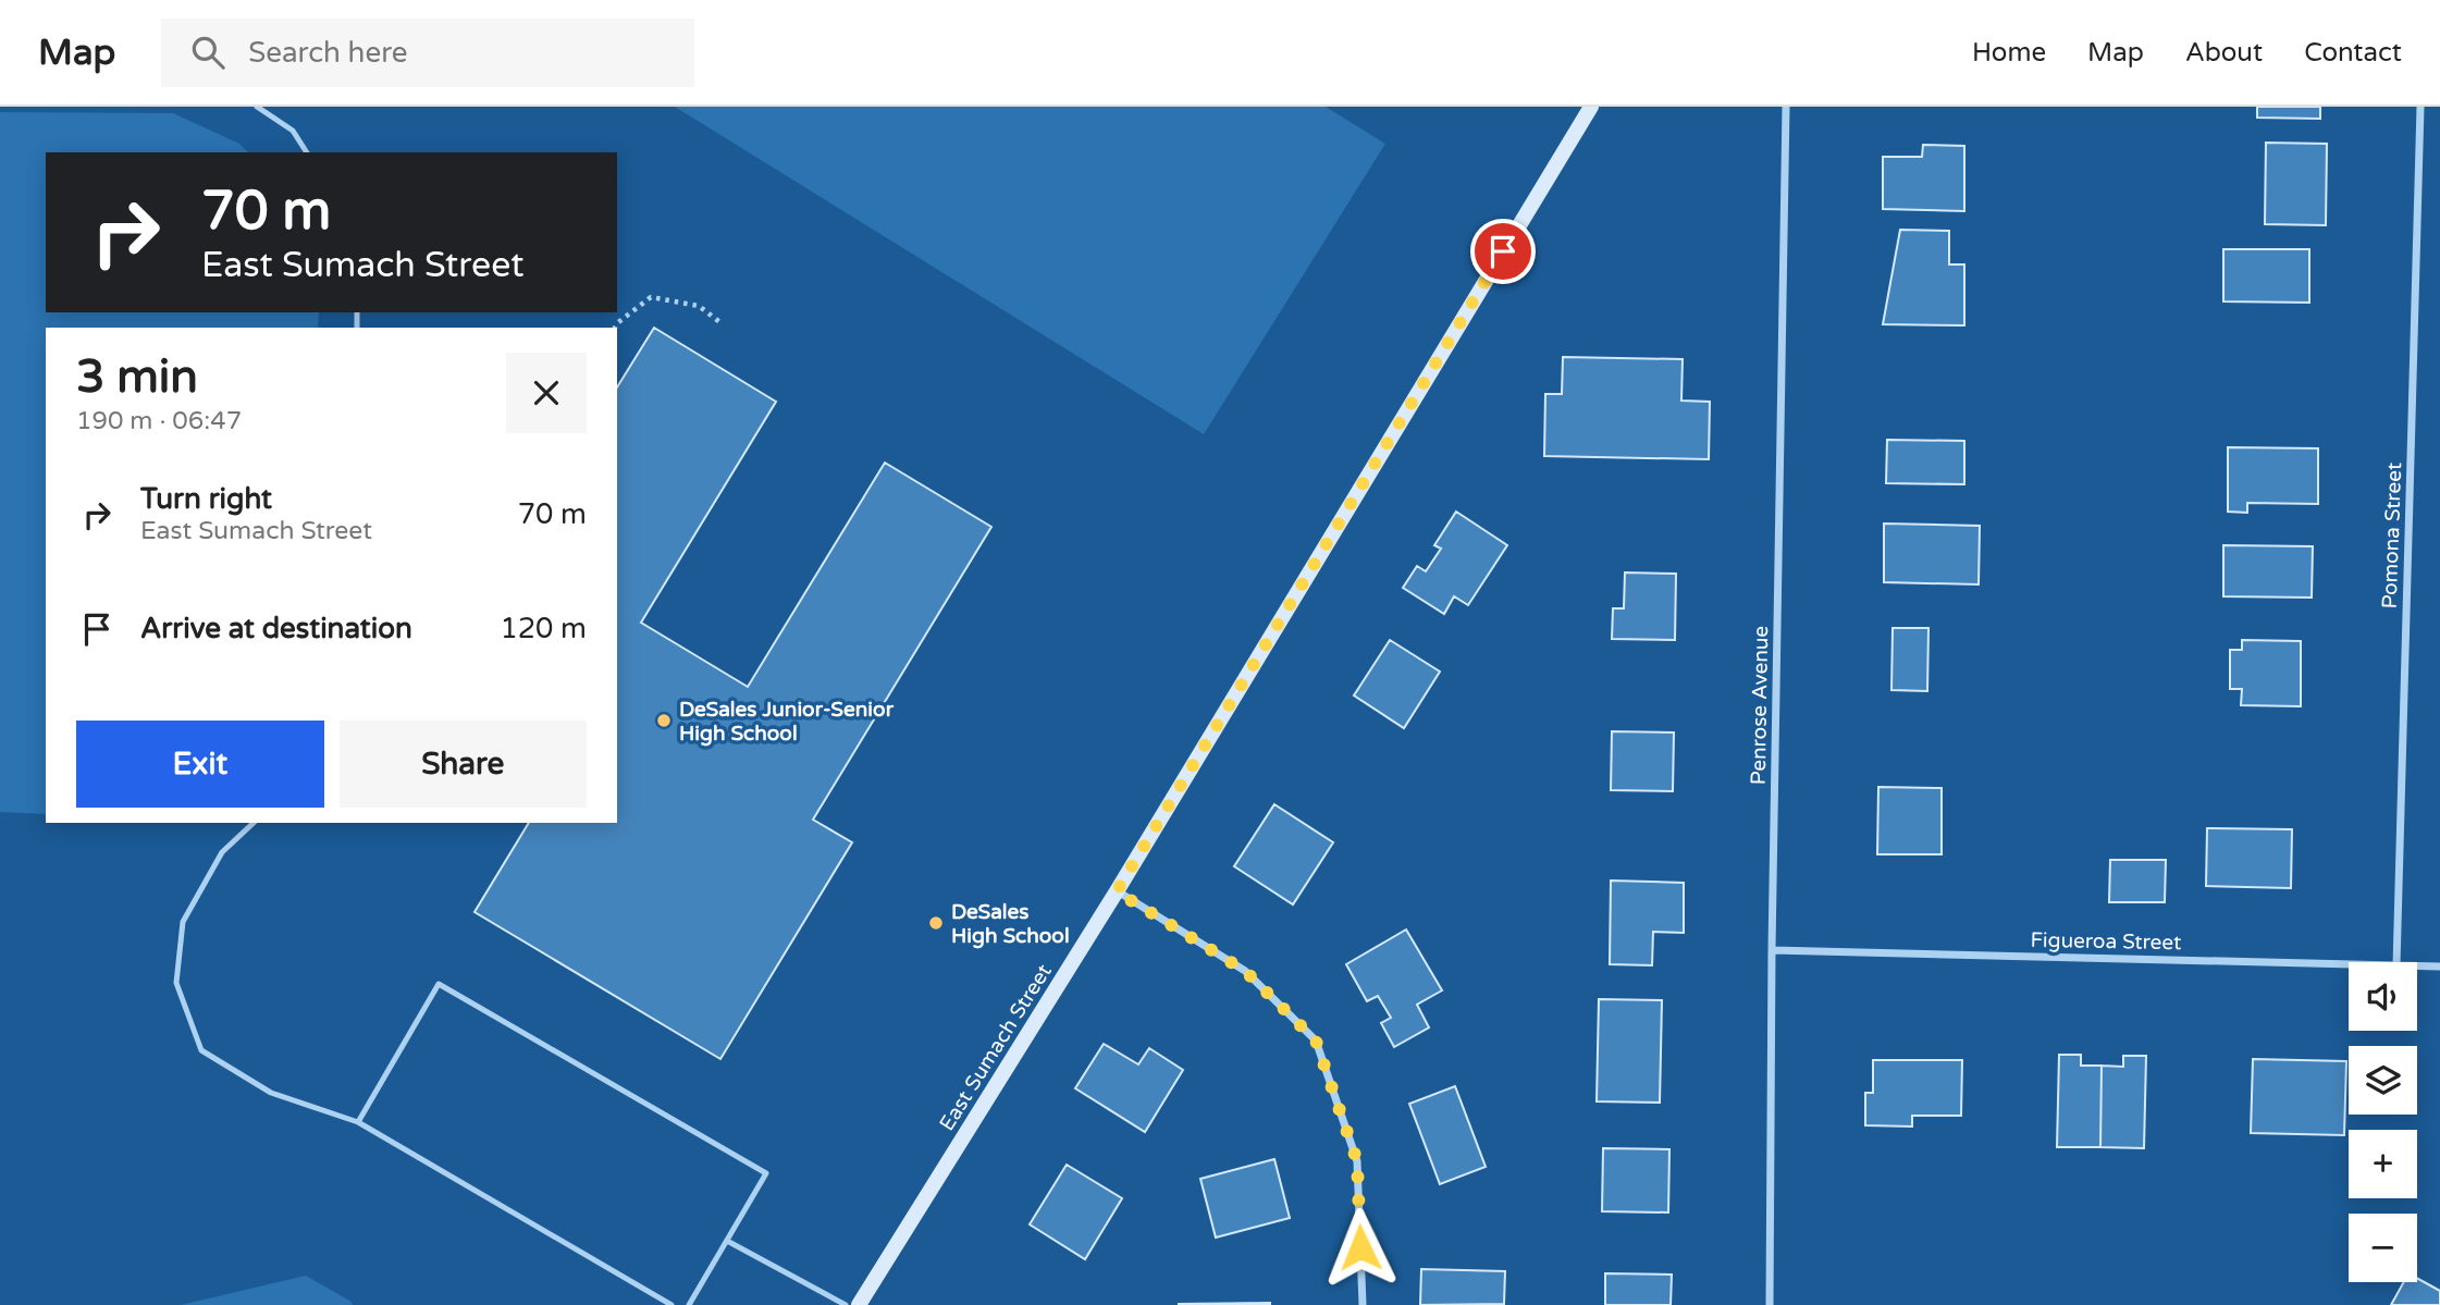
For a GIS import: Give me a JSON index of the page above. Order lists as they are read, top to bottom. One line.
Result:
{"streets":{"street":["Pomona Street","Penrose Avenue","Figueroa Street","East Sumach Street"]},"crossings":[["Penrose Avenue","Figueroa Street"]],"places":["DeSales Junior-Senior High School","DeSales High School"],"page":{"header":"Map","search":"Search here","nav":["Home","Map","About","Contact"],"turn":["70 m","East Sumach Street"],"heading":["3 min","190 m · 06:47"],"list":[{"name":"Turn right","note":"East Sumach Street","value":"70 m"},{"name":"Arrive at destination","value":"120 m"}],"buttons":["Exit","Share"],"map_buttons":["+","−"]}}
